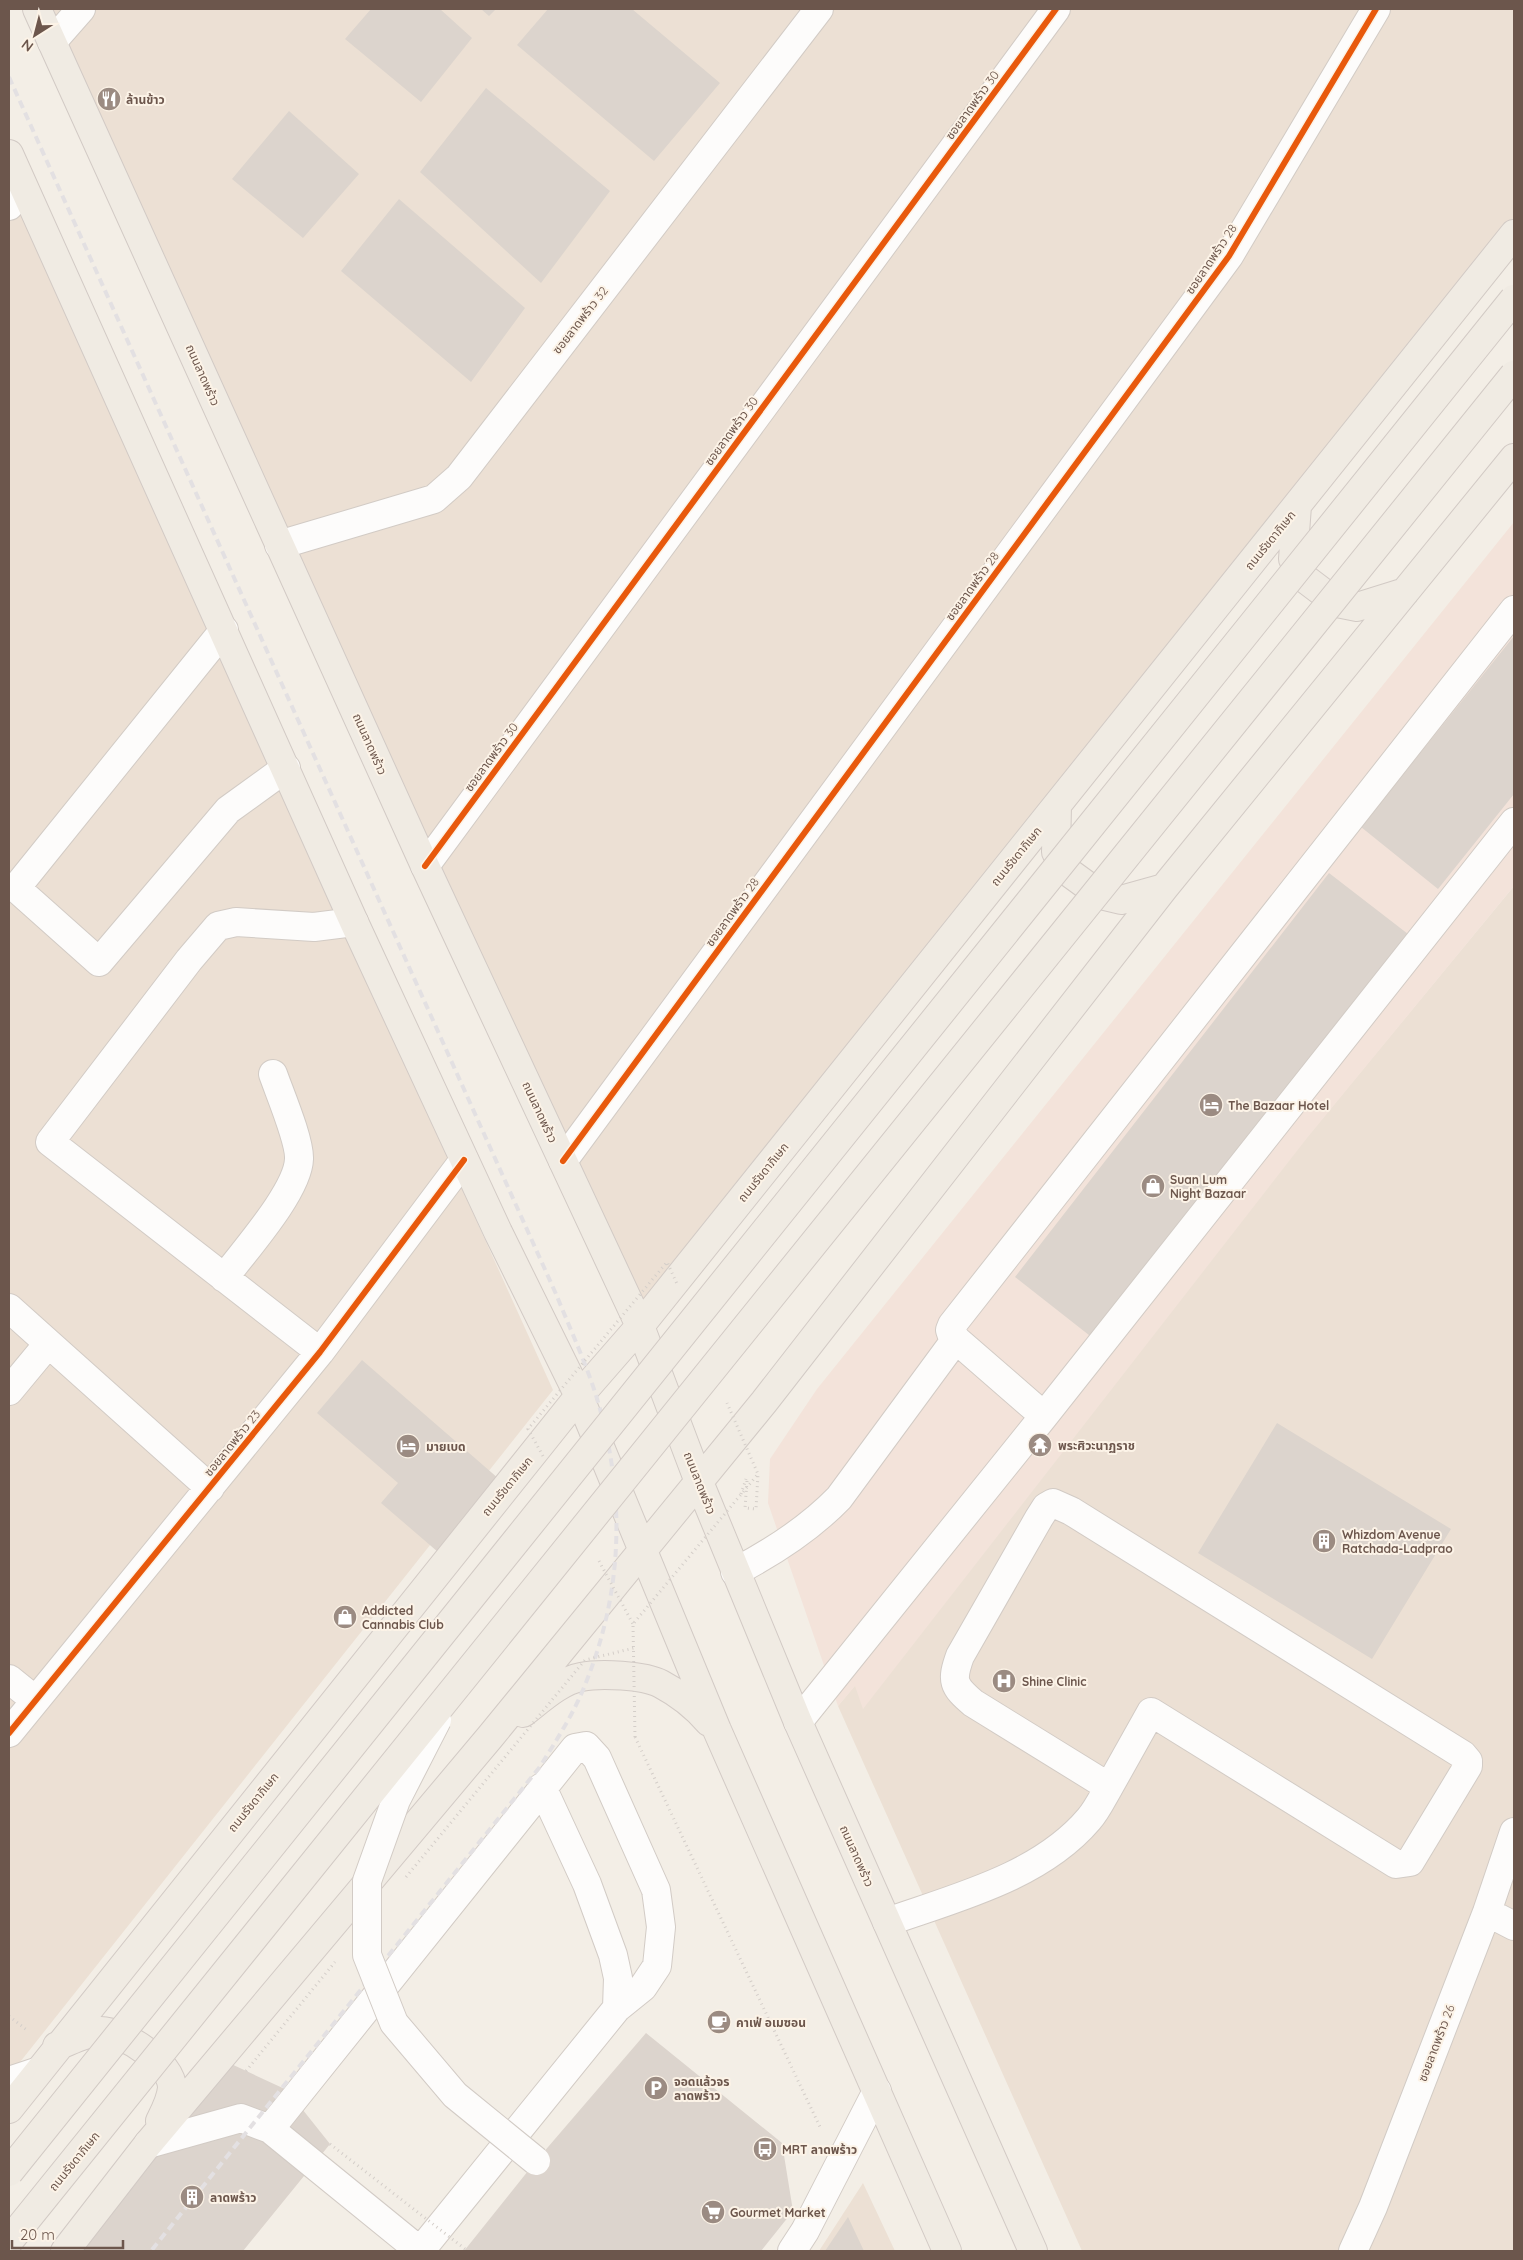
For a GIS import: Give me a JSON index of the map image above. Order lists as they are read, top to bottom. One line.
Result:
{"streets":{"main road":["ถนนลาดพร้าว","ถนนรัชดาภิเษก"],"street":["ซอยลาดพร้าว 30","ซอยลาดพร้าว 28","ซอยลาดพร้าว 32","ซอยลาดพร้าว 23","ซอยลาดพร้าว 26"]},"crossings":[["ซอยลาดพร้าว 30","ถนนลาดพร้าว"],["ซอยลาดพร้าว 28","ถนนลาดพร้าว"],["ซอยลาดพร้าว 32","ถนนลาดพร้าว"],["ถนนลาดพร้าว","ถนนรัชดาภิเษก"]],"places":{"restaurant":["ล้านข้าว"],"hotel":["The Bazaar Hotel","มายเบด"],"shop":["Suan Lum Night Bazaar","Addicted Cannabis Club"],"temple":["พระศิวะนาฏราช"],"building":["Whizdom Avenue Ratchada-Ladprao","ลาดพร้าว"],"hospital":["Shine Clinic"],"cafe":["คาเฟ่ อเมซอน"],"parking":["จอดแล้วจร ลาดพร้าว"],"bus stop":["MRT ลาดพร้าว"],"supermarket":["Gourmet Market"]},"scale_bar":"20 m","north":"bottom left"}
